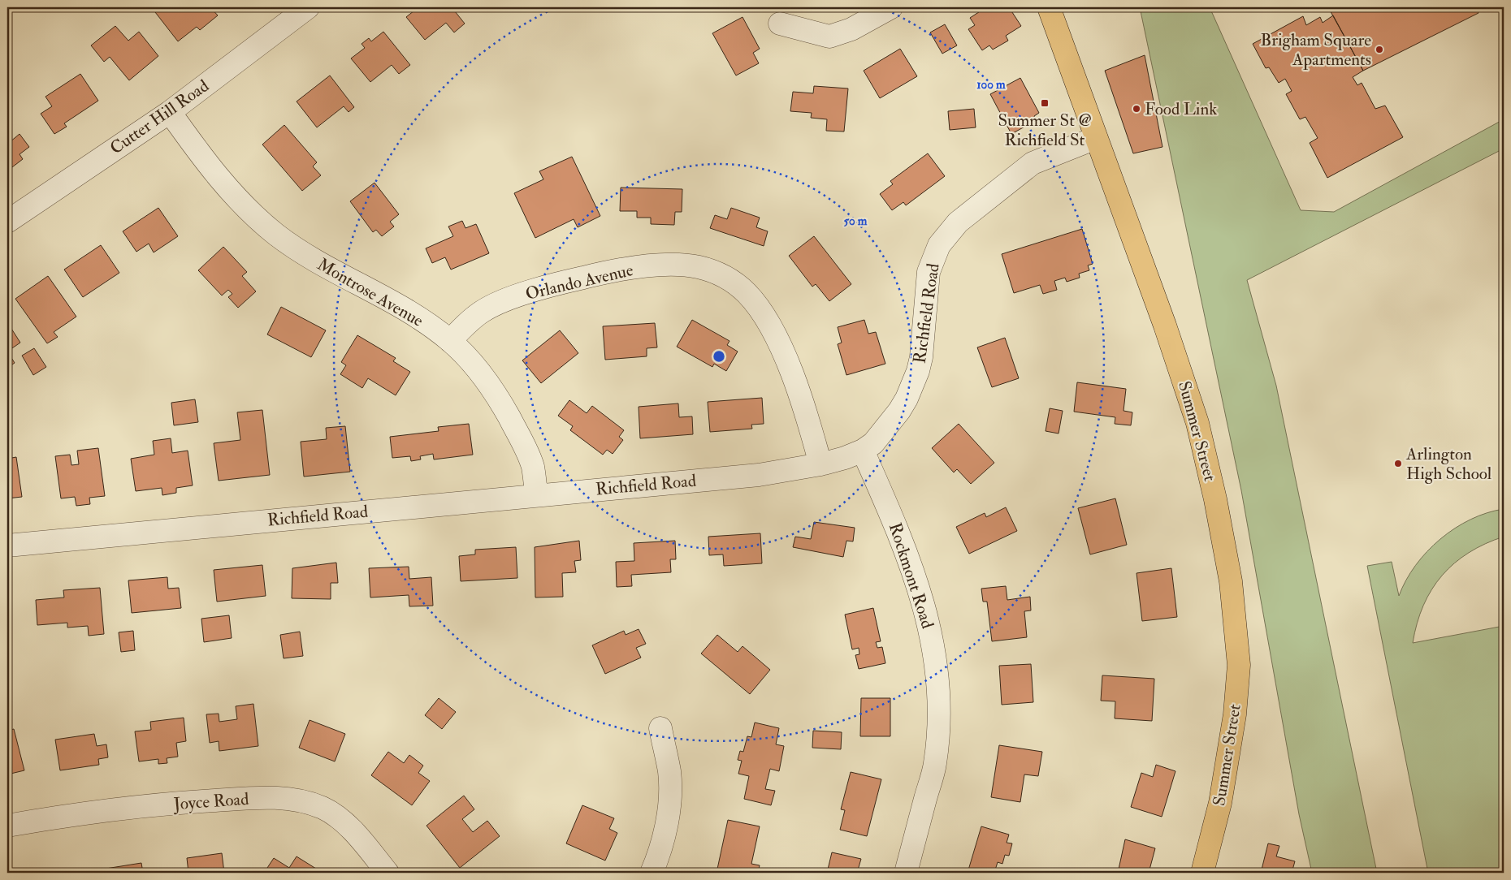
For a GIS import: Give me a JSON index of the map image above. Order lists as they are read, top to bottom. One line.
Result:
{"streets":{"main road":["Summer Street"],"street":["Cutter Hill Road","Orlando Avenue","Montrose Avenue","Richfield Road","Rockmont Road","Joyce Road"]},"crossings":[["Cutter Hill Road","Montrose Avenue"],["Orlando Avenue","Montrose Avenue"],["Orlando Avenue","Richfield Road"],["Montrose Avenue","Richfield Road"],["Richfield Road","Summer Street"],["Richfield Road","Rockmont Road"]],"places":{"other":["Brigham Square Apartments","Food Link","Arlington High School"],"transit":["Summer St @ Richfield St"]},"rings":["100 m","50 m"]}
